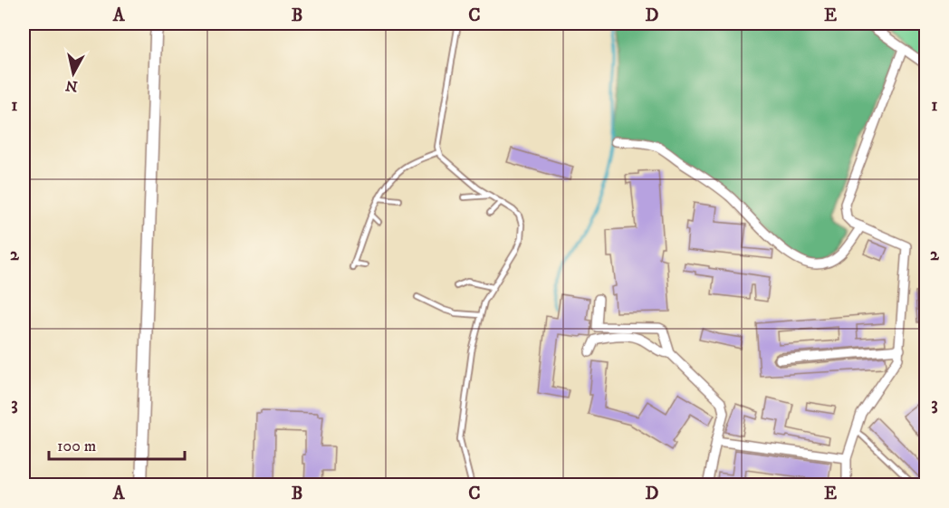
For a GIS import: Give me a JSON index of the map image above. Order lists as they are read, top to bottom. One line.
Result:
{"scale_bar":"100 m","north":"bottom","grid":{"columns":["A","B","C","D","E"],"rows":["1","2","3"]}}
